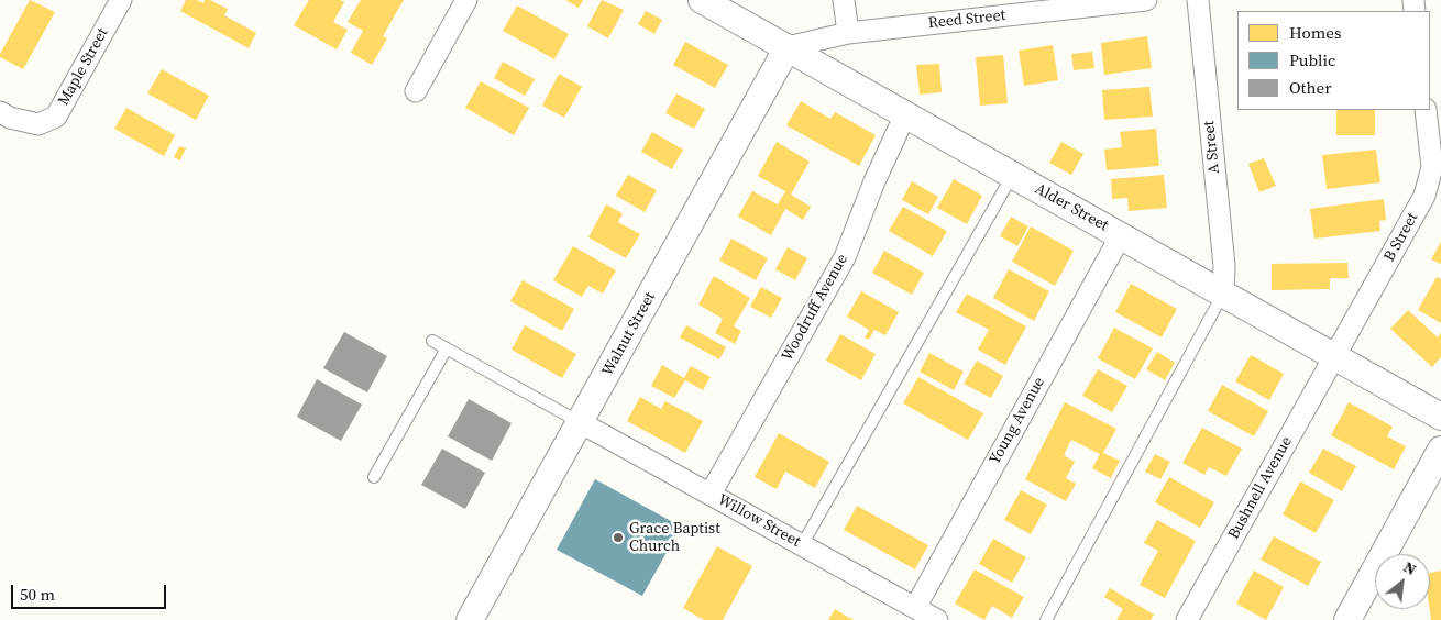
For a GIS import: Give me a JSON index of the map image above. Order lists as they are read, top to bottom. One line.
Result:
{"streets":{"street":["Reed Street","Maple Street","A Street","Alder Street","B Street","Woodruff Avenue","Walnut Street","Young Avenue","Bushnell Avenue","Willow Street"]},"crossings":[["Reed Street","Alder Street"],["Reed Street","Walnut Street"],["A Street","Alder Street"],["Alder Street","B Street"],["Alder Street","Woodruff Avenue"],["Alder Street","Walnut Street"],["Alder Street","Young Avenue"],["Alder Street","Bushnell Avenue"],["B Street","Bushnell Avenue"],["Woodruff Avenue","Willow Street"],["Walnut Street","Willow Street"],["Young Avenue","Willow Street"]],"places":["Grace Baptist Church"],"legend":["Homes","Public","Other"],"scale_bar":"50 m","north":"top right"}
